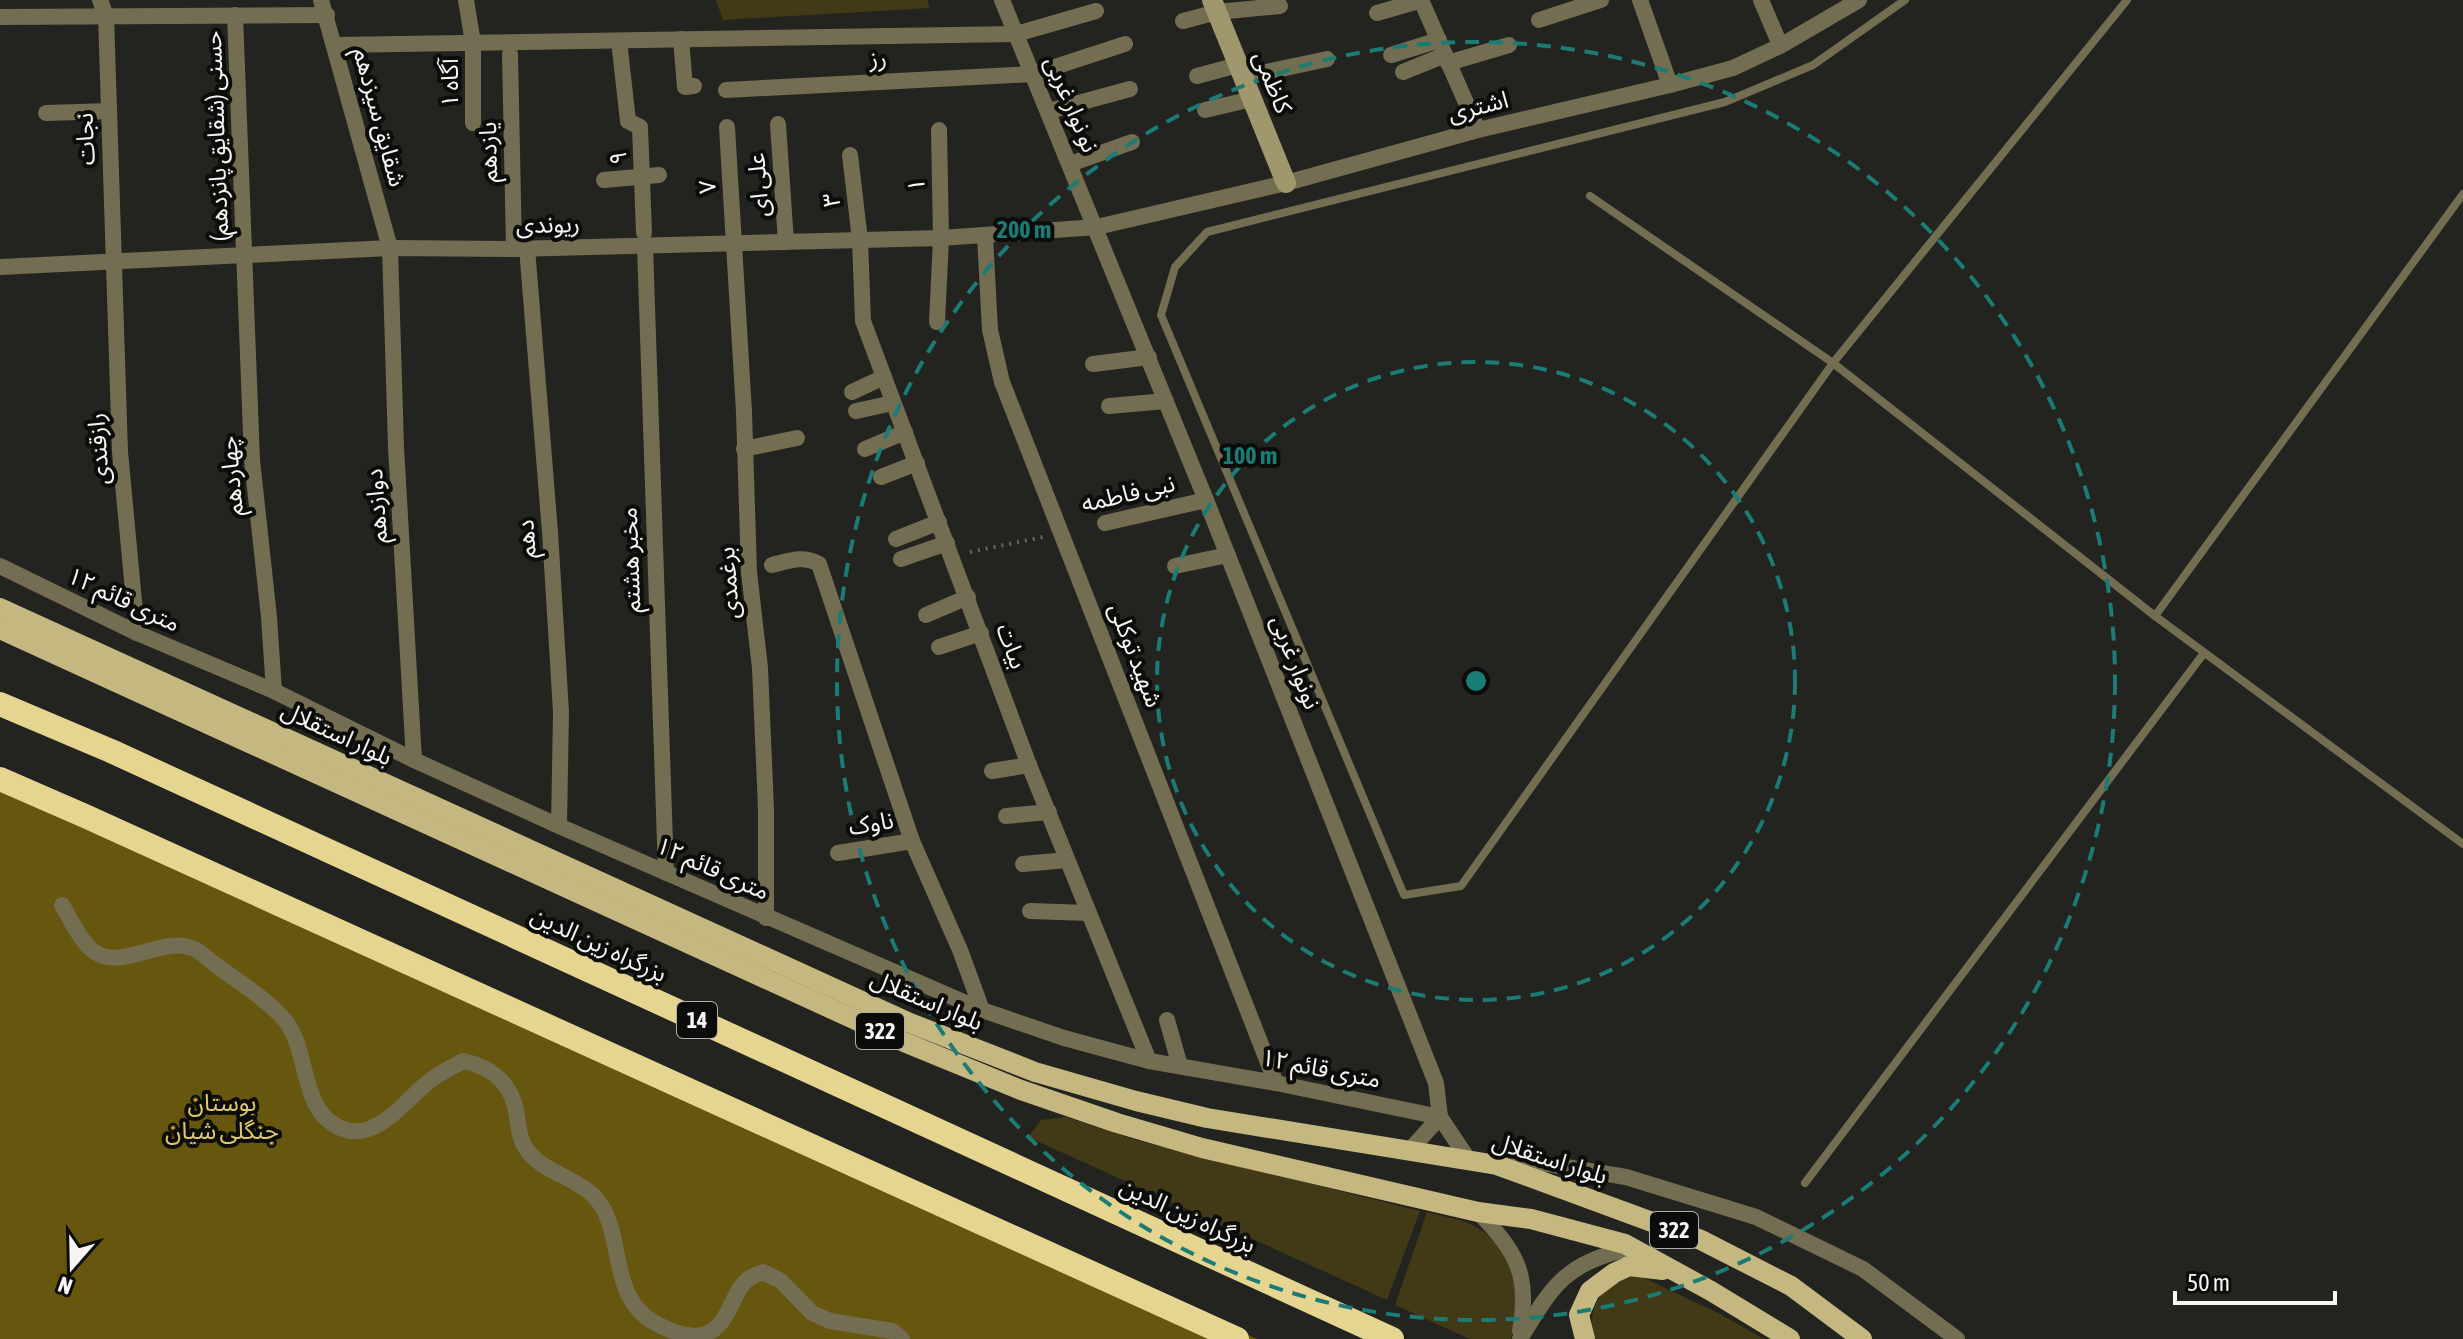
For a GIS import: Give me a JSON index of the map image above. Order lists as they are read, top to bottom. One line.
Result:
{"streets":{"highway":["بزرگراه زین الدین","14"],"main road":["بلوار استقلال","322"],"street":["رز","کاظمی","آگاه ۱","نو نوار غربی","اشتری","شقایق سیزدهم","حسنی (شقایق پانزدهم)","نجات","یازدهم","۹","علی ای","۱","۷","۳","ریوندی","رازقندی","چهاردهم","نبی فاطمه","دوازدهم","دهم","مخبر هشتم","برغمدی","۱۲ متری قائم","بیات","شهید توکلی","نونوار غربی","ناوک"]},"crossings":[["رز","نو نوار غربی"],["کاظمی","اشتری"],["نو نوار غربی","اشتری"],["نو نوار غربی","ریوندی"],["نو نوار غربی","نونوار غربی"],["اشتری","ریوندی"],["اشتری","نونوار غربی"],["شقایق سیزدهم","ریوندی"],["شقایق سیزدهم","دوازدهم"],["حسنی (شقایق پانزدهم)","ریوندی"],["حسنی (شقایق پانزدهم)","چهاردهم"],["نجات","ریوندی"],["نجات","رازقندی"],["یازدهم","ریوندی"],["یازدهم","دهم"],["۹","ریوندی"],["۹","مخبر هشتم"],["علی ای","ریوندی"],["۱","ریوندی"],["۷","ریوندی"],["۷","برغمدی"],["۳","ریوندی"],["۳","بیات"],["ریوندی","رازقندی"],["ریوندی","چهاردهم"],["ریوندی","دوازدهم"],["ریوندی","دهم"],["ریوندی","مخبر هشتم"],["ریوندی","برغمدی"],["ریوندی","بیات"],["ریوندی","شهید توکلی"],["ریوندی","نونوار غربی"],["رازقندی","۱۲ متری قائم"],["چهاردهم","۱۲ متری قائم"],["نبی فاطمه","نونوار غربی"],["دوازدهم","۱۲ متری قائم"],["دهم","۱۲ متری قائم"],["مخبر هشتم","۱۲ متری قائم"],["برغمدی","۱۲ متری قائم"],["برغمدی","ناوک"],["۱۲ متری قائم","بیات"],["۱۲ متری قائم","شهید توکلی"],["۱۲ متری قائم","نونوار غربی"]],"parks":["بوستان جنگلی شیان"],"scale_bar":"50 m","north":"bottom","rings":["200 m","100 m"]}
